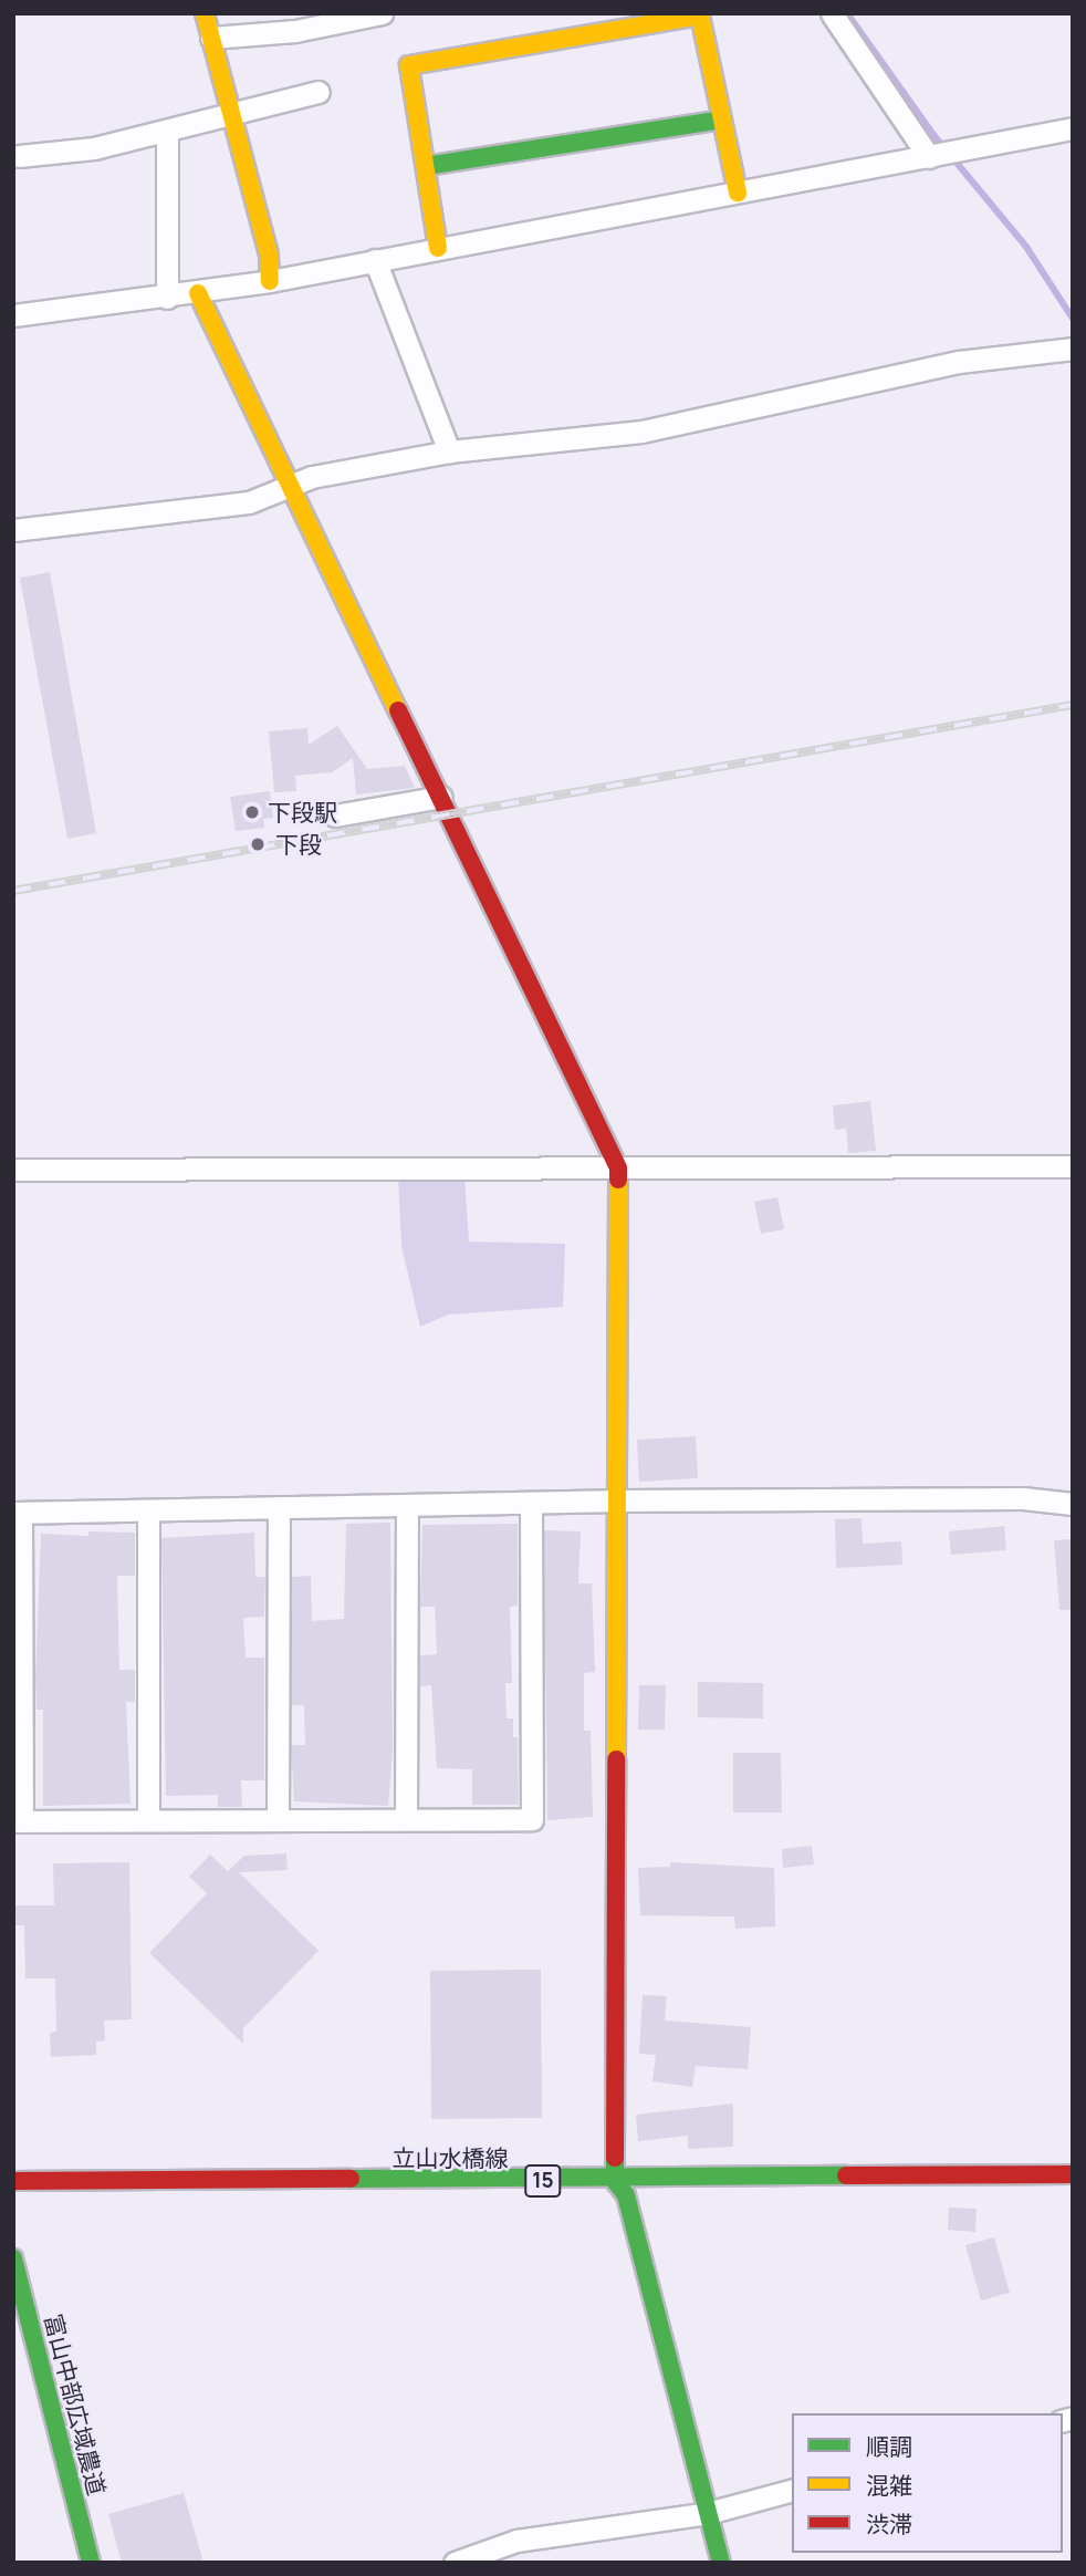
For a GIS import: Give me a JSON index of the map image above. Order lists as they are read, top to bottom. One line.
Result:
{"streets":{"street":["立山水橋線","15","富山中部広域農道"]},"places":["下段駅","下段"],"legend":["順調","混雑","渋滞"]}
